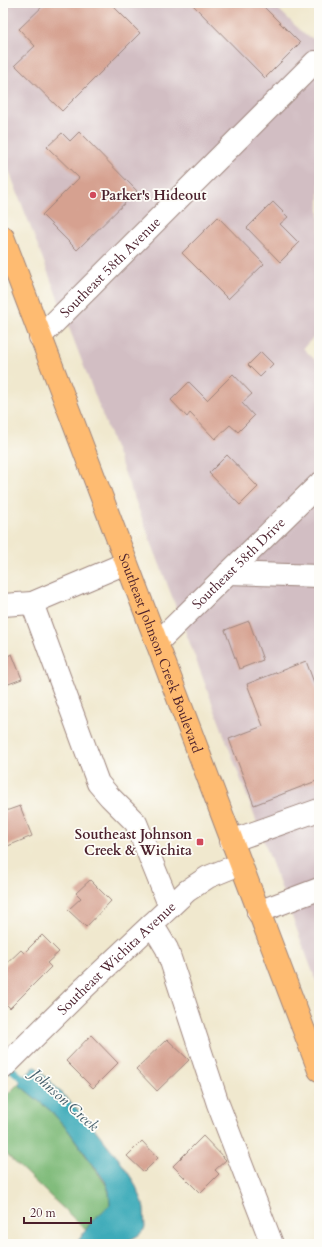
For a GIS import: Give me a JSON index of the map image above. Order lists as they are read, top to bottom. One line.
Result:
{"streets":{"main road":["Southeast Johnson Creek Boulevard"],"street":["Southeast 58th Avenue","Southeast 58th Drive","Southeast Wichita Avenue"]},"crossings":[["Southeast 58th Avenue","Southeast Johnson Creek Boulevard"],["Southeast 58th Drive","Southeast Johnson Creek Boulevard"],["Southeast Johnson Creek Boulevard","Southeast Wichita Avenue"]],"water":["Johnson Creek"],"places":{"other":["Parker's Hideout"],"transit":["Southeast Johnson Creek & Wichita"]},"scale_bar":"20 m"}
